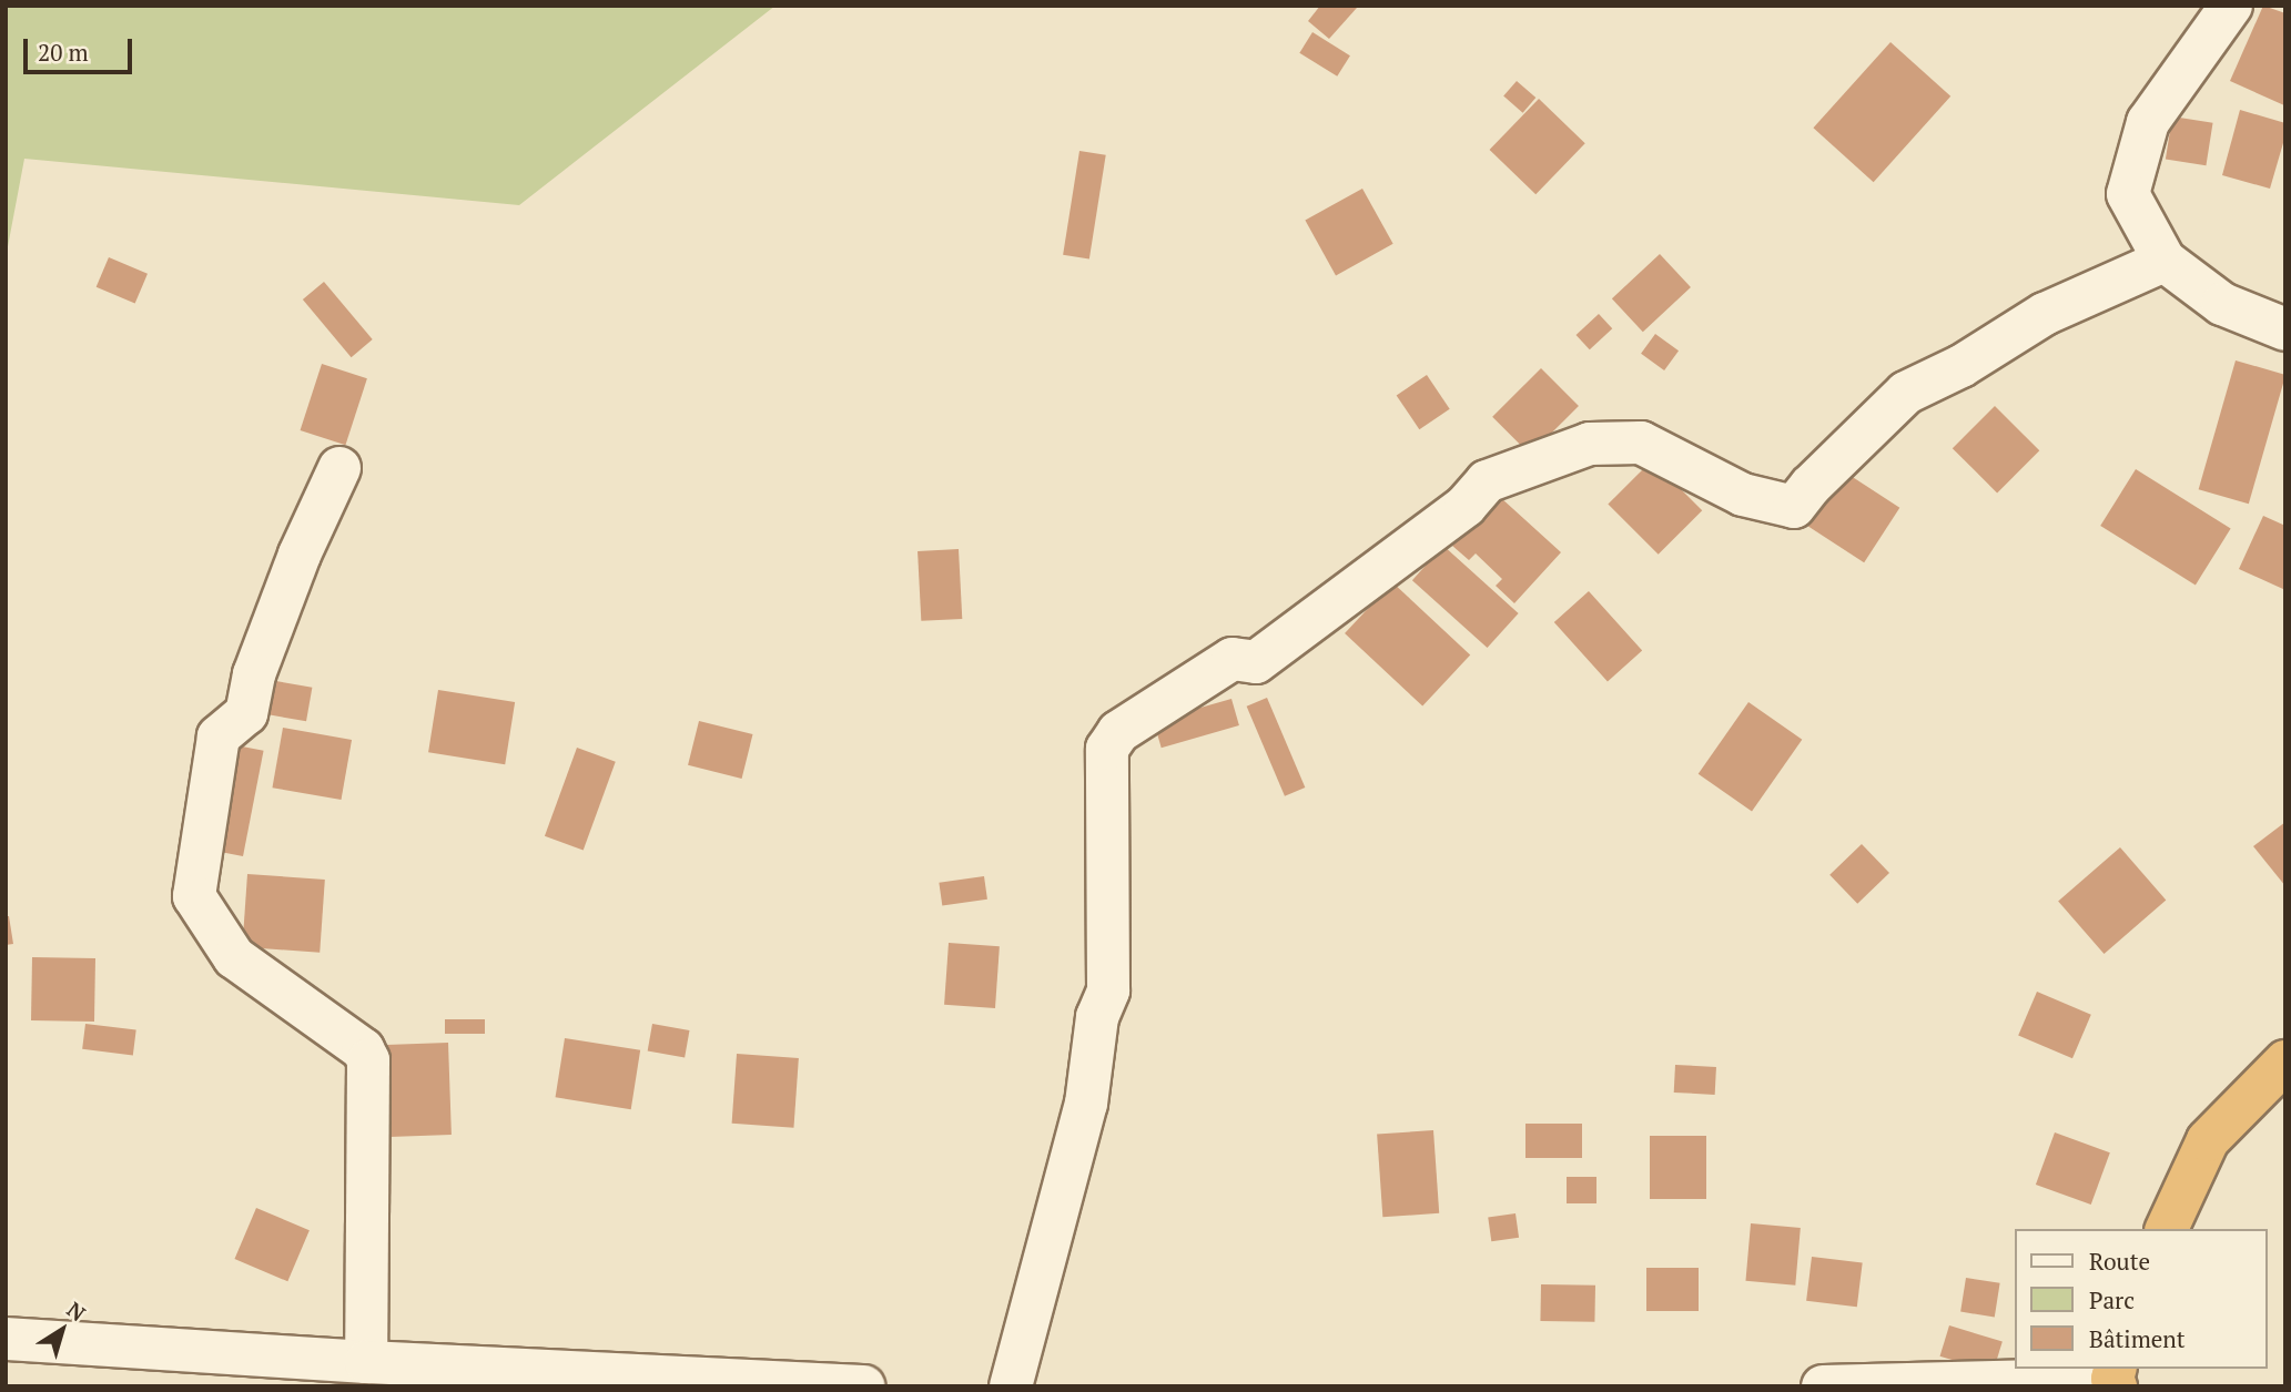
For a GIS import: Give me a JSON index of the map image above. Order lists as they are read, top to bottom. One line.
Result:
{"legend":["Route","Parc","Bâtiment"],"scale_bar":"20 m","north":"top right"}
